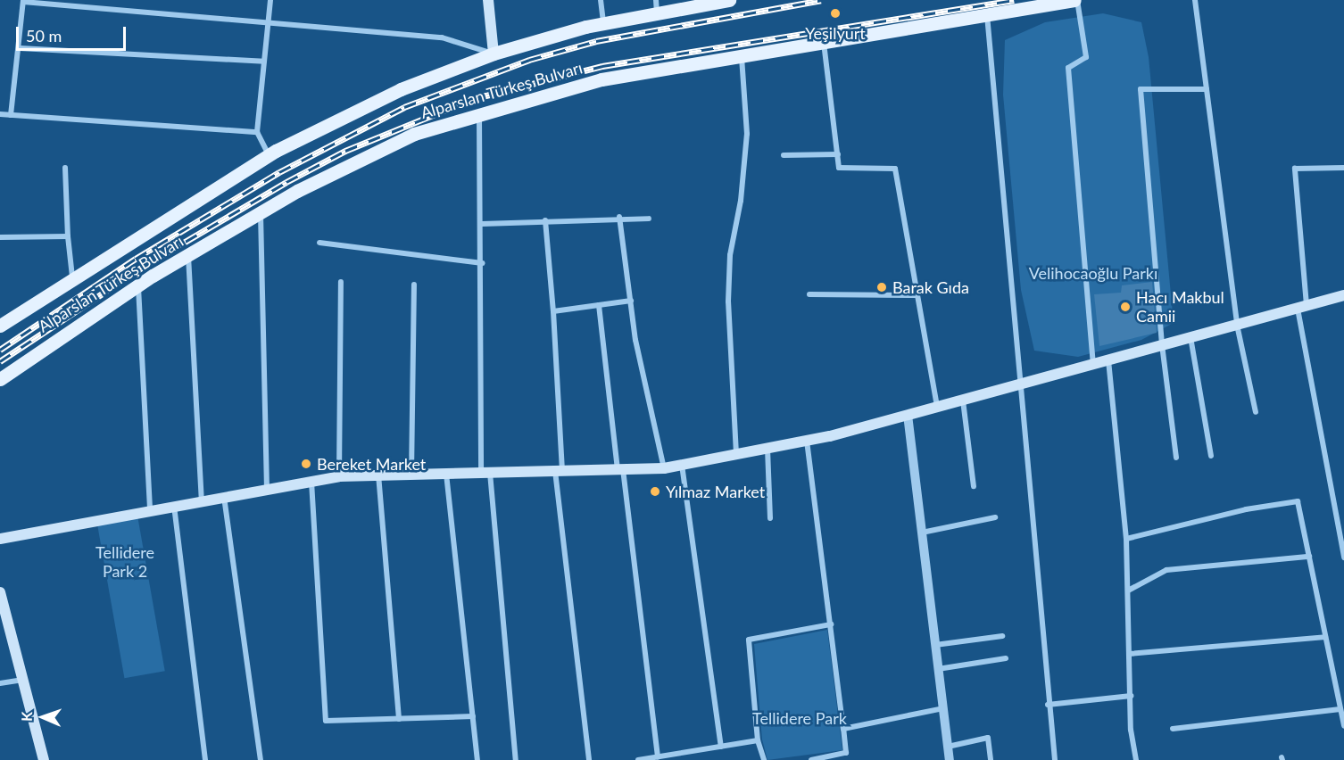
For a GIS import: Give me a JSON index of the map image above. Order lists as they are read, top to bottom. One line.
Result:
{"streets":{"main road":["Alparslan Türkeş Bulvarı"]},"parks":["Velihocaoğlu Parkı","Tellidere Park 2","Tellidere Park"],"places":["Yeşilyurt","Barak Gıda","Hacı Makbul Camii","Bereket Market","Yılmaz Market"],"scale_bar":"50 m","north":"left"}
